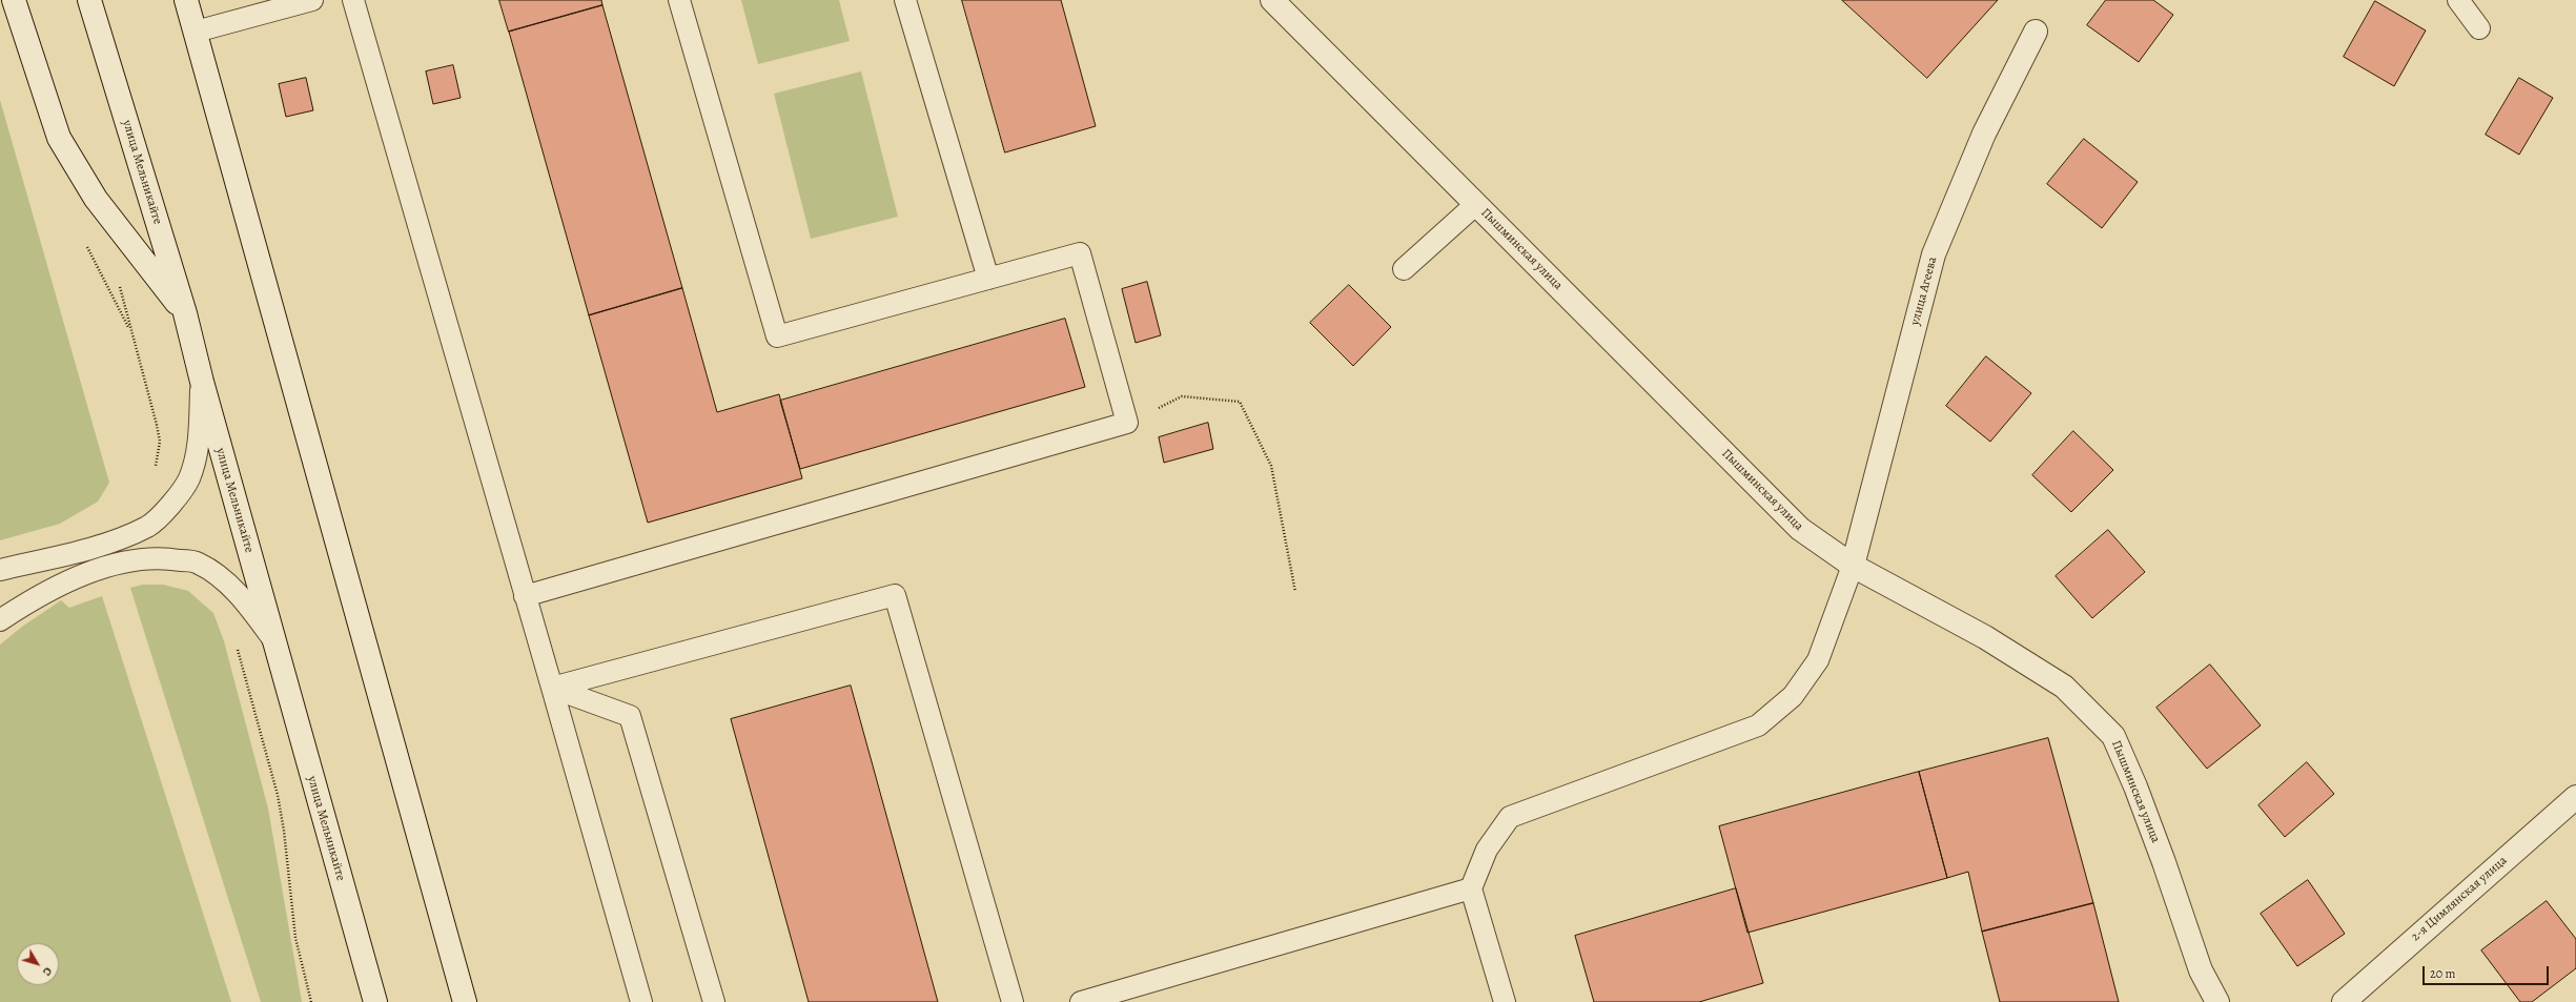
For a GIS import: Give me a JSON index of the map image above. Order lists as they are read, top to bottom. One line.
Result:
{"streets":{"main road":["улица Мельникайте","Пышминская улица","улица Агеева","2-я Цимлянская улица"]},"crossings":[["Пышминская улица","улица Агеева"]],"scale_bar":"20 m","north":"bottom right"}
